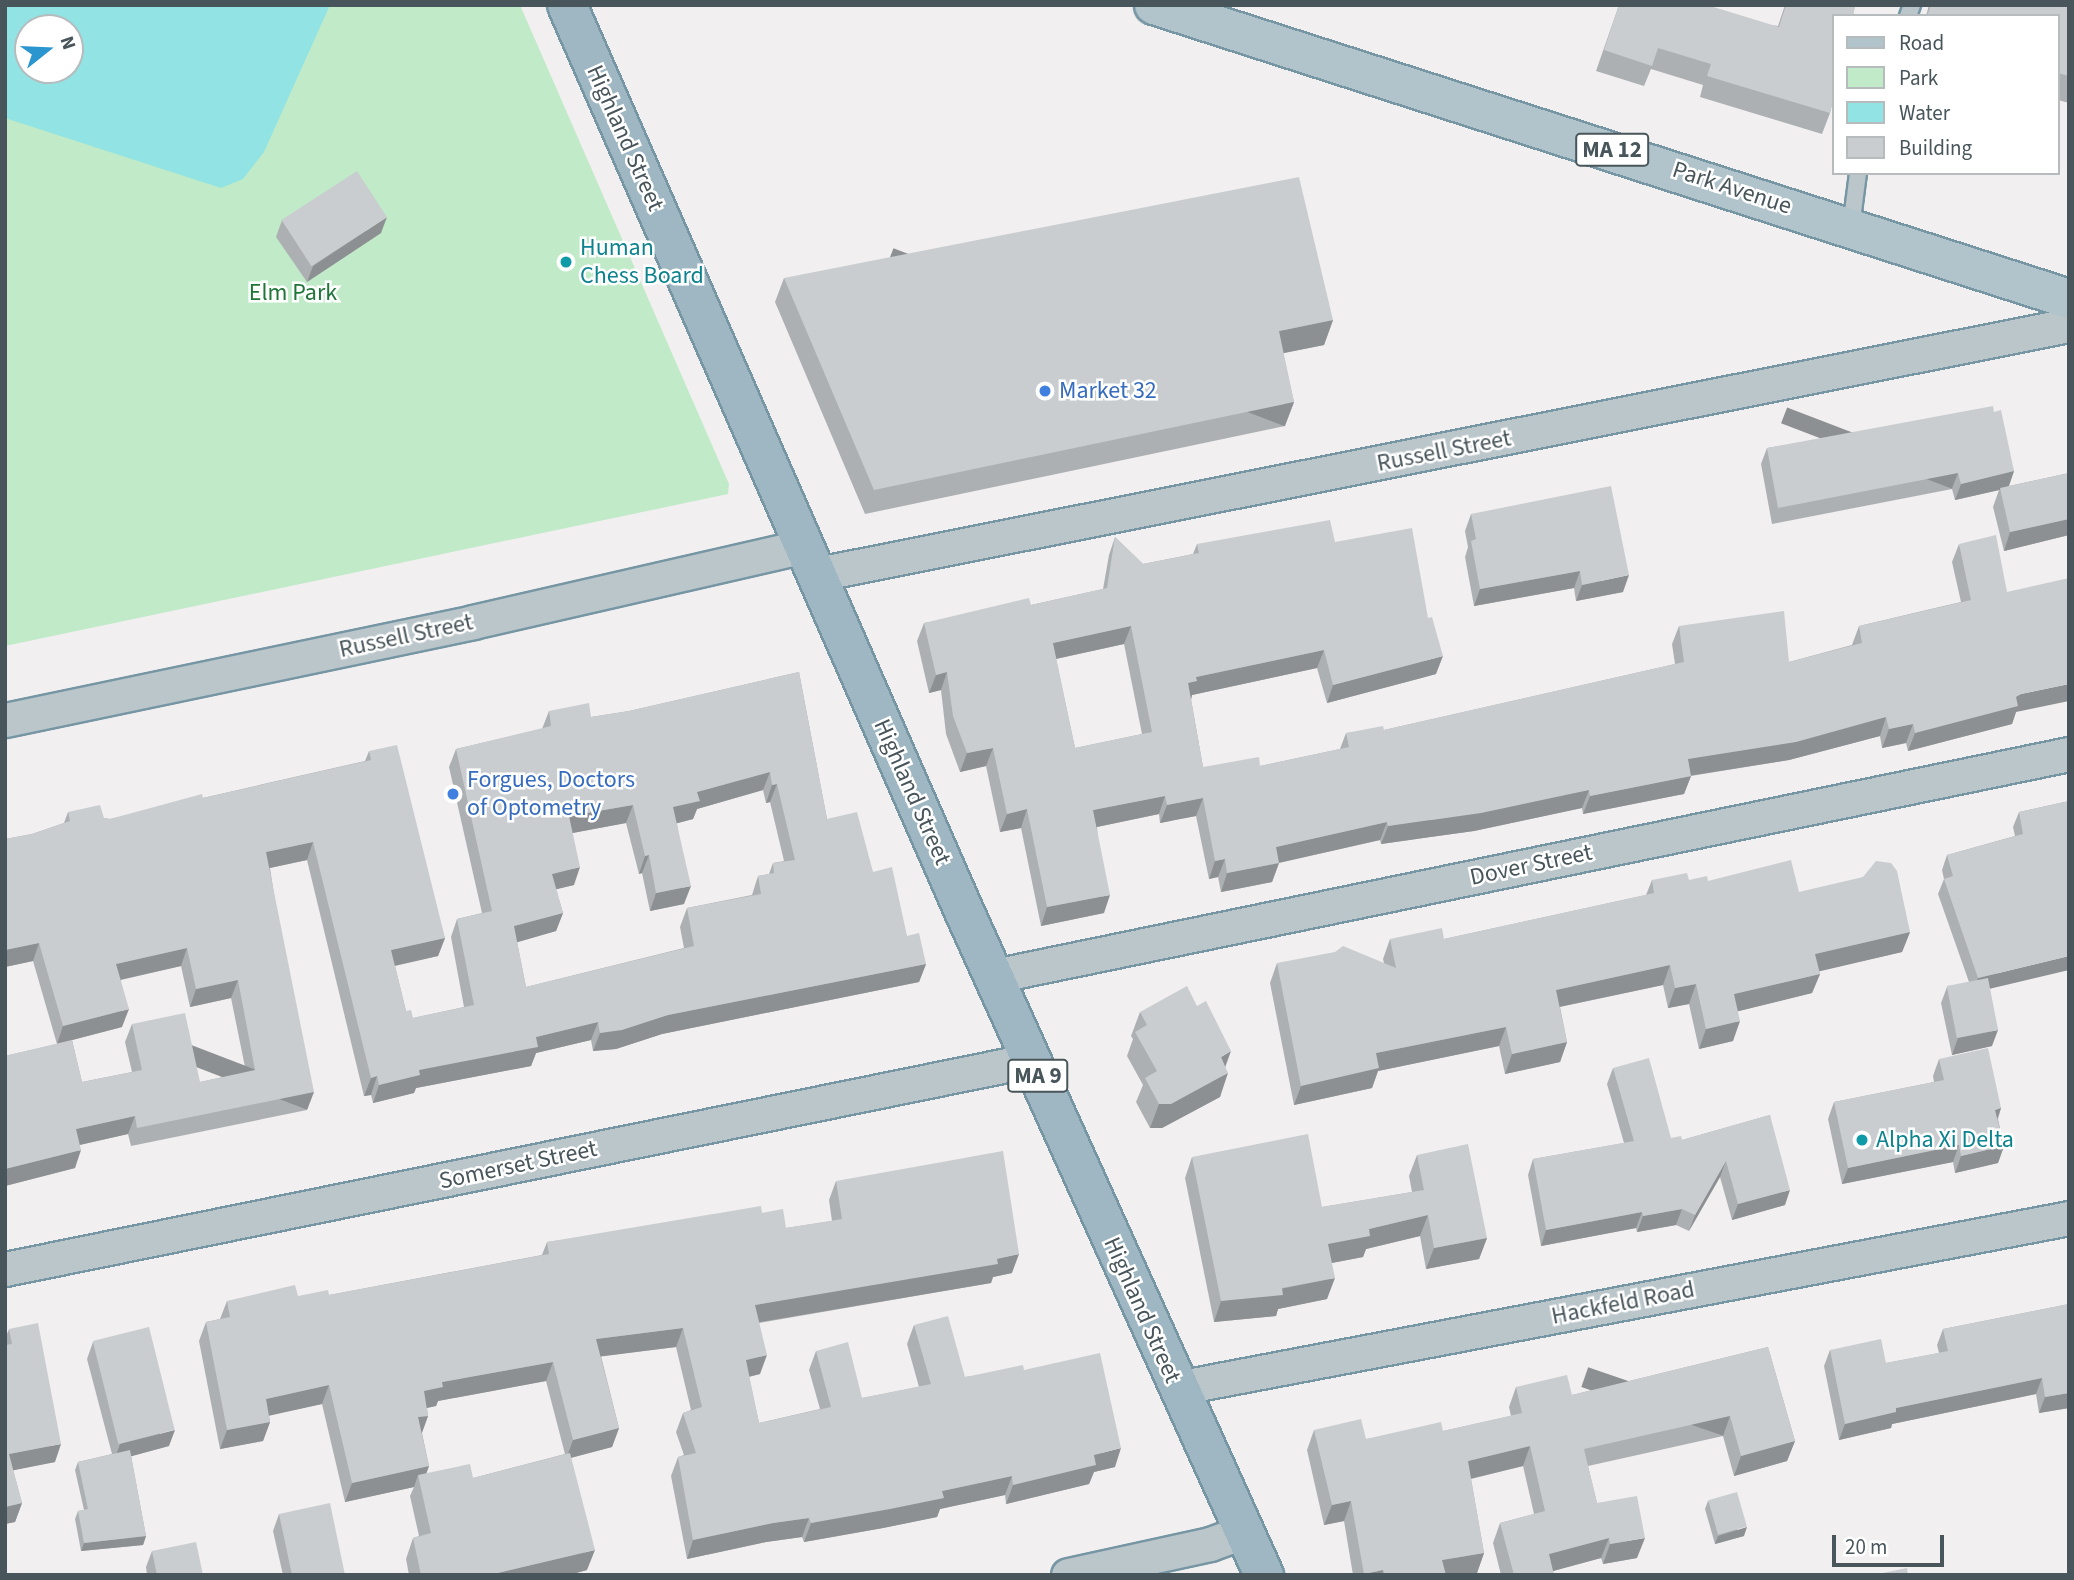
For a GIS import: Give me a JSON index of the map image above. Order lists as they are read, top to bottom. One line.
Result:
{"streets":{"highway":["Highland Street","MA 9"],"main road":["MA 12","Park Avenue"],"street":["Russell Street","Dover Street","Somerset Street","Hackfeld Road"]},"crossings":[["Highland Street","Russell Street"],["Highland Street","Dover Street"],["Highland Street","Somerset Street"],["Highland Street","Hackfeld Road"]],"parks":["Elm Park"],"places":["Human Chess Board","Market 32","Forgues, Doctors of Optometry","Alpha Xi Delta"],"legend":["Road","Park","Water","Building"],"scale_bar":"20 m","north":"right"}
